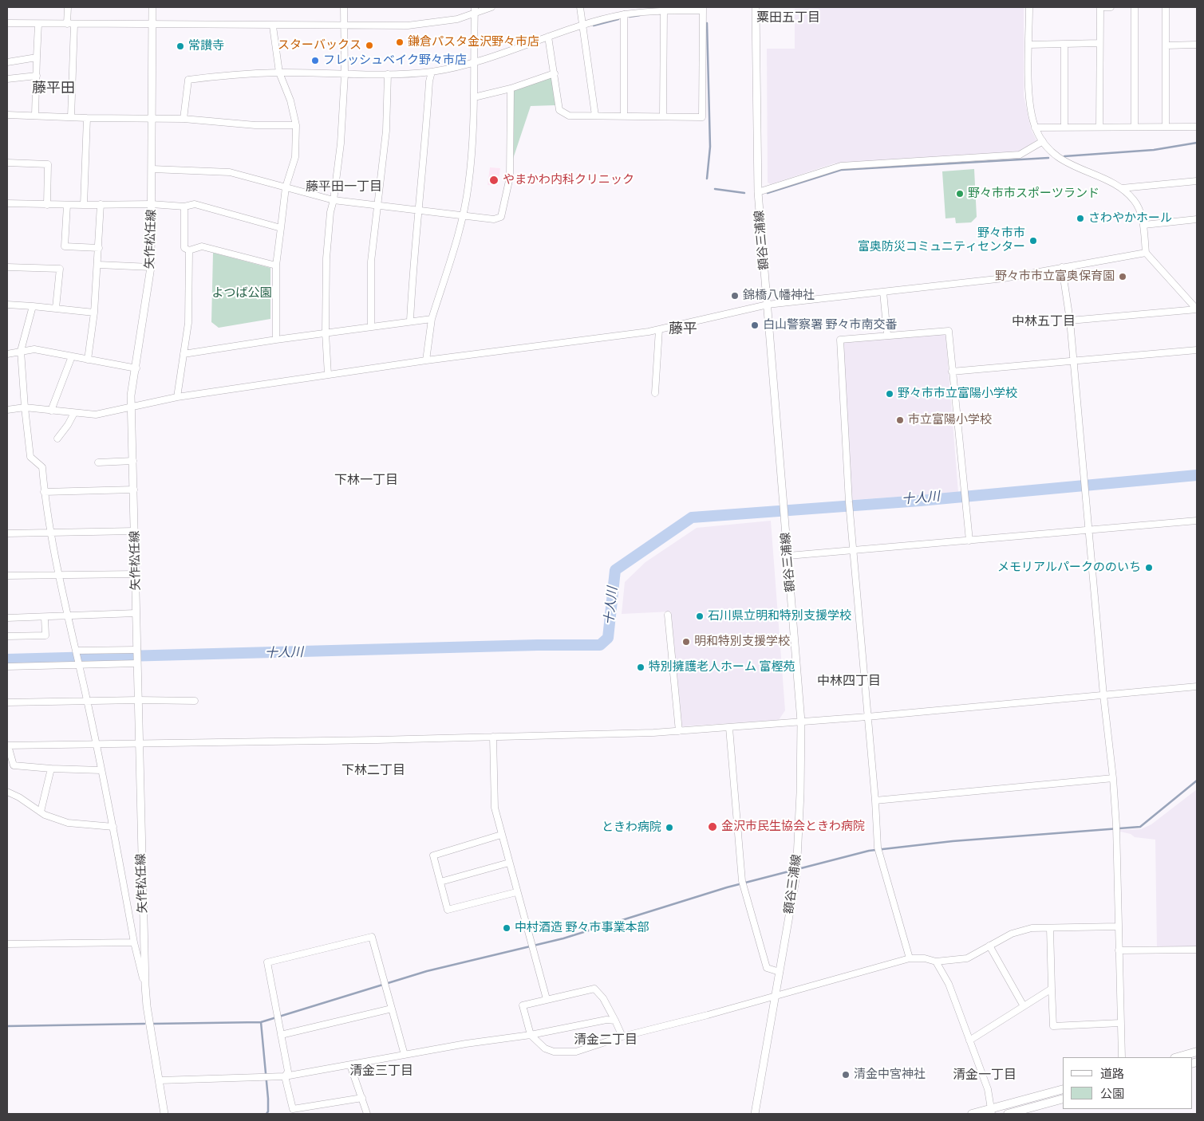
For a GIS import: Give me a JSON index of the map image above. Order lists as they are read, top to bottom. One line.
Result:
{"streets":{"main road":["矢作松任線","額谷三浦線"]},"districts":["粟田五丁目","藤平田","藤平田一丁目","中林五丁目","藤平","下林一丁目","中林四丁目","下林二丁目","清金二丁目","清金三丁目","清金一丁目"],"water":["十人川"],"parks":["よつば公園"],"places":["鎌倉パスタ金沢野々市店","スターバックス","常讃寺","フレッシュベイク野々市店","やまかわ内科クリニック","野々市市スポーツランド","さわやかホール","野々市市 富奥防災コミュニティセンター","野々市市立富奥保育園","錦橋八幡神社","白山警察署 野々市南交番","野々市市立富陽小学校","市立富陽小学校","メモリアルパークののいち","石川県立明和特別支援学校","明和特別支援学校","特別擁護老人ホーム 富樫苑","金沢市民生協会ときわ病院","ときわ病院","中村酒造 野々市事業本部","清金中宮神社"],"legend":["道路","公園"]}
